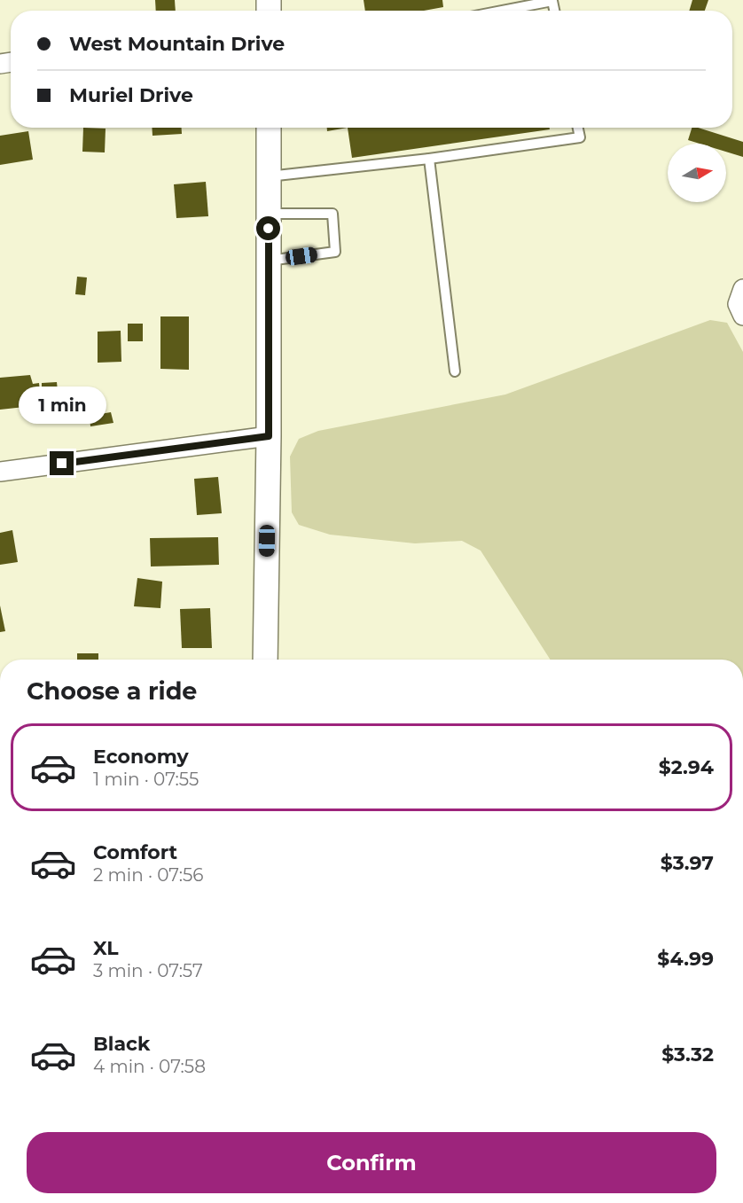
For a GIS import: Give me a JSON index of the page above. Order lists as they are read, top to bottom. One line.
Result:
{"north":"right","page":{"banner":["West Mountain Drive","Muriel Drive"],"bubble":"1 min","heading":"Choose a ride","list":[{"name":"Economy","note":"1 min · 07:55","value":"$2.94"},{"name":"Comfort","note":"2 min · 07:56","value":"$3.97"},{"name":"XL","note":"3 min · 07:57","value":"$4.99"},{"name":"Black","note":"4 min · 07:58","value":"$3.32"}],"buttons":"Confirm"}}
